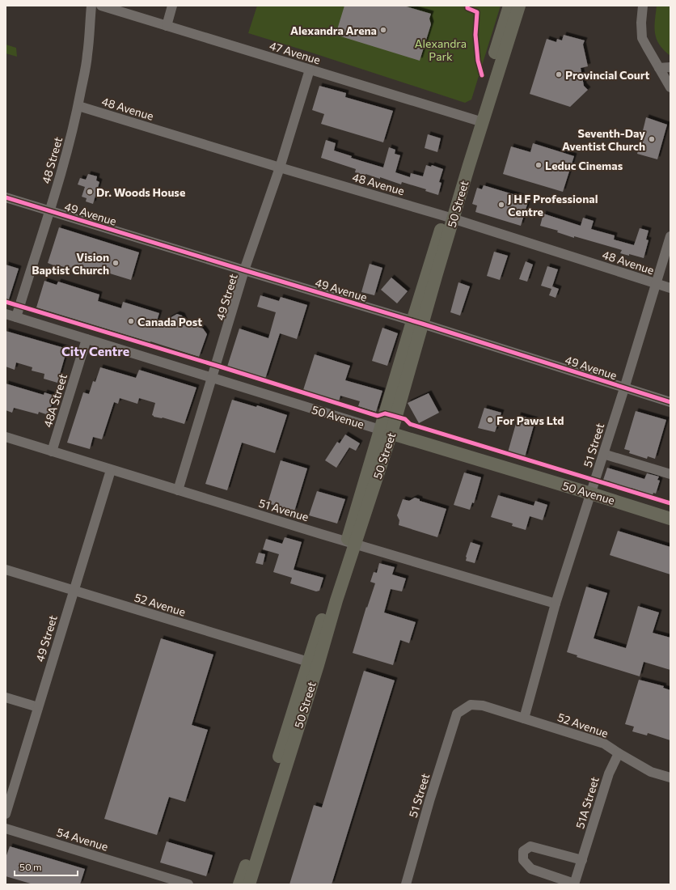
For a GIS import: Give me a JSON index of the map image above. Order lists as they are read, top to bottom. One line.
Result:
{"streets":{"main road":["50 Street","50 Avenue"],"street":["47 Avenue","48 Avenue","48 Street","49 Avenue","49 Street","48A Street","51 Street","51 Avenue","52 Avenue","51A Street","54 Avenue"]},"crossings":[["47 Avenue","50 Street"],["47 Avenue","49 Street"],["48 Avenue","48 Street"],["48 Avenue","50 Street"],["48 Avenue","49 Street"],["48 Avenue","51 Street"],["48 Street","49 Avenue"],["48 Street","50 Avenue"],["50 Street","49 Avenue"],["50 Street","50 Avenue"],["50 Street","51 Avenue"],["50 Street","52 Avenue"],["49 Avenue","49 Street"],["49 Avenue","51 Street"],["49 Street","50 Avenue"],["49 Street","51 Avenue"],["49 Street","52 Avenue"],["48A Street","50 Avenue"],["48A Street","51 Avenue"],["50 Avenue","51 Street"],["51 Street","51 Avenue"],["51 Street","52 Avenue"],["52 Avenue","51A Street"]],"districts":["City Centre"],"parks":["Alexandra Park"],"places":["Alexandra Arena","Provincial Court","Seventh-Day Aventist Church","Leduc Cinemas","Dr. Woods House","J H F Professional Centre","Vision Baptist Church","Canada Post","For Paws Ltd"],"scale_bar":"50 m"}
